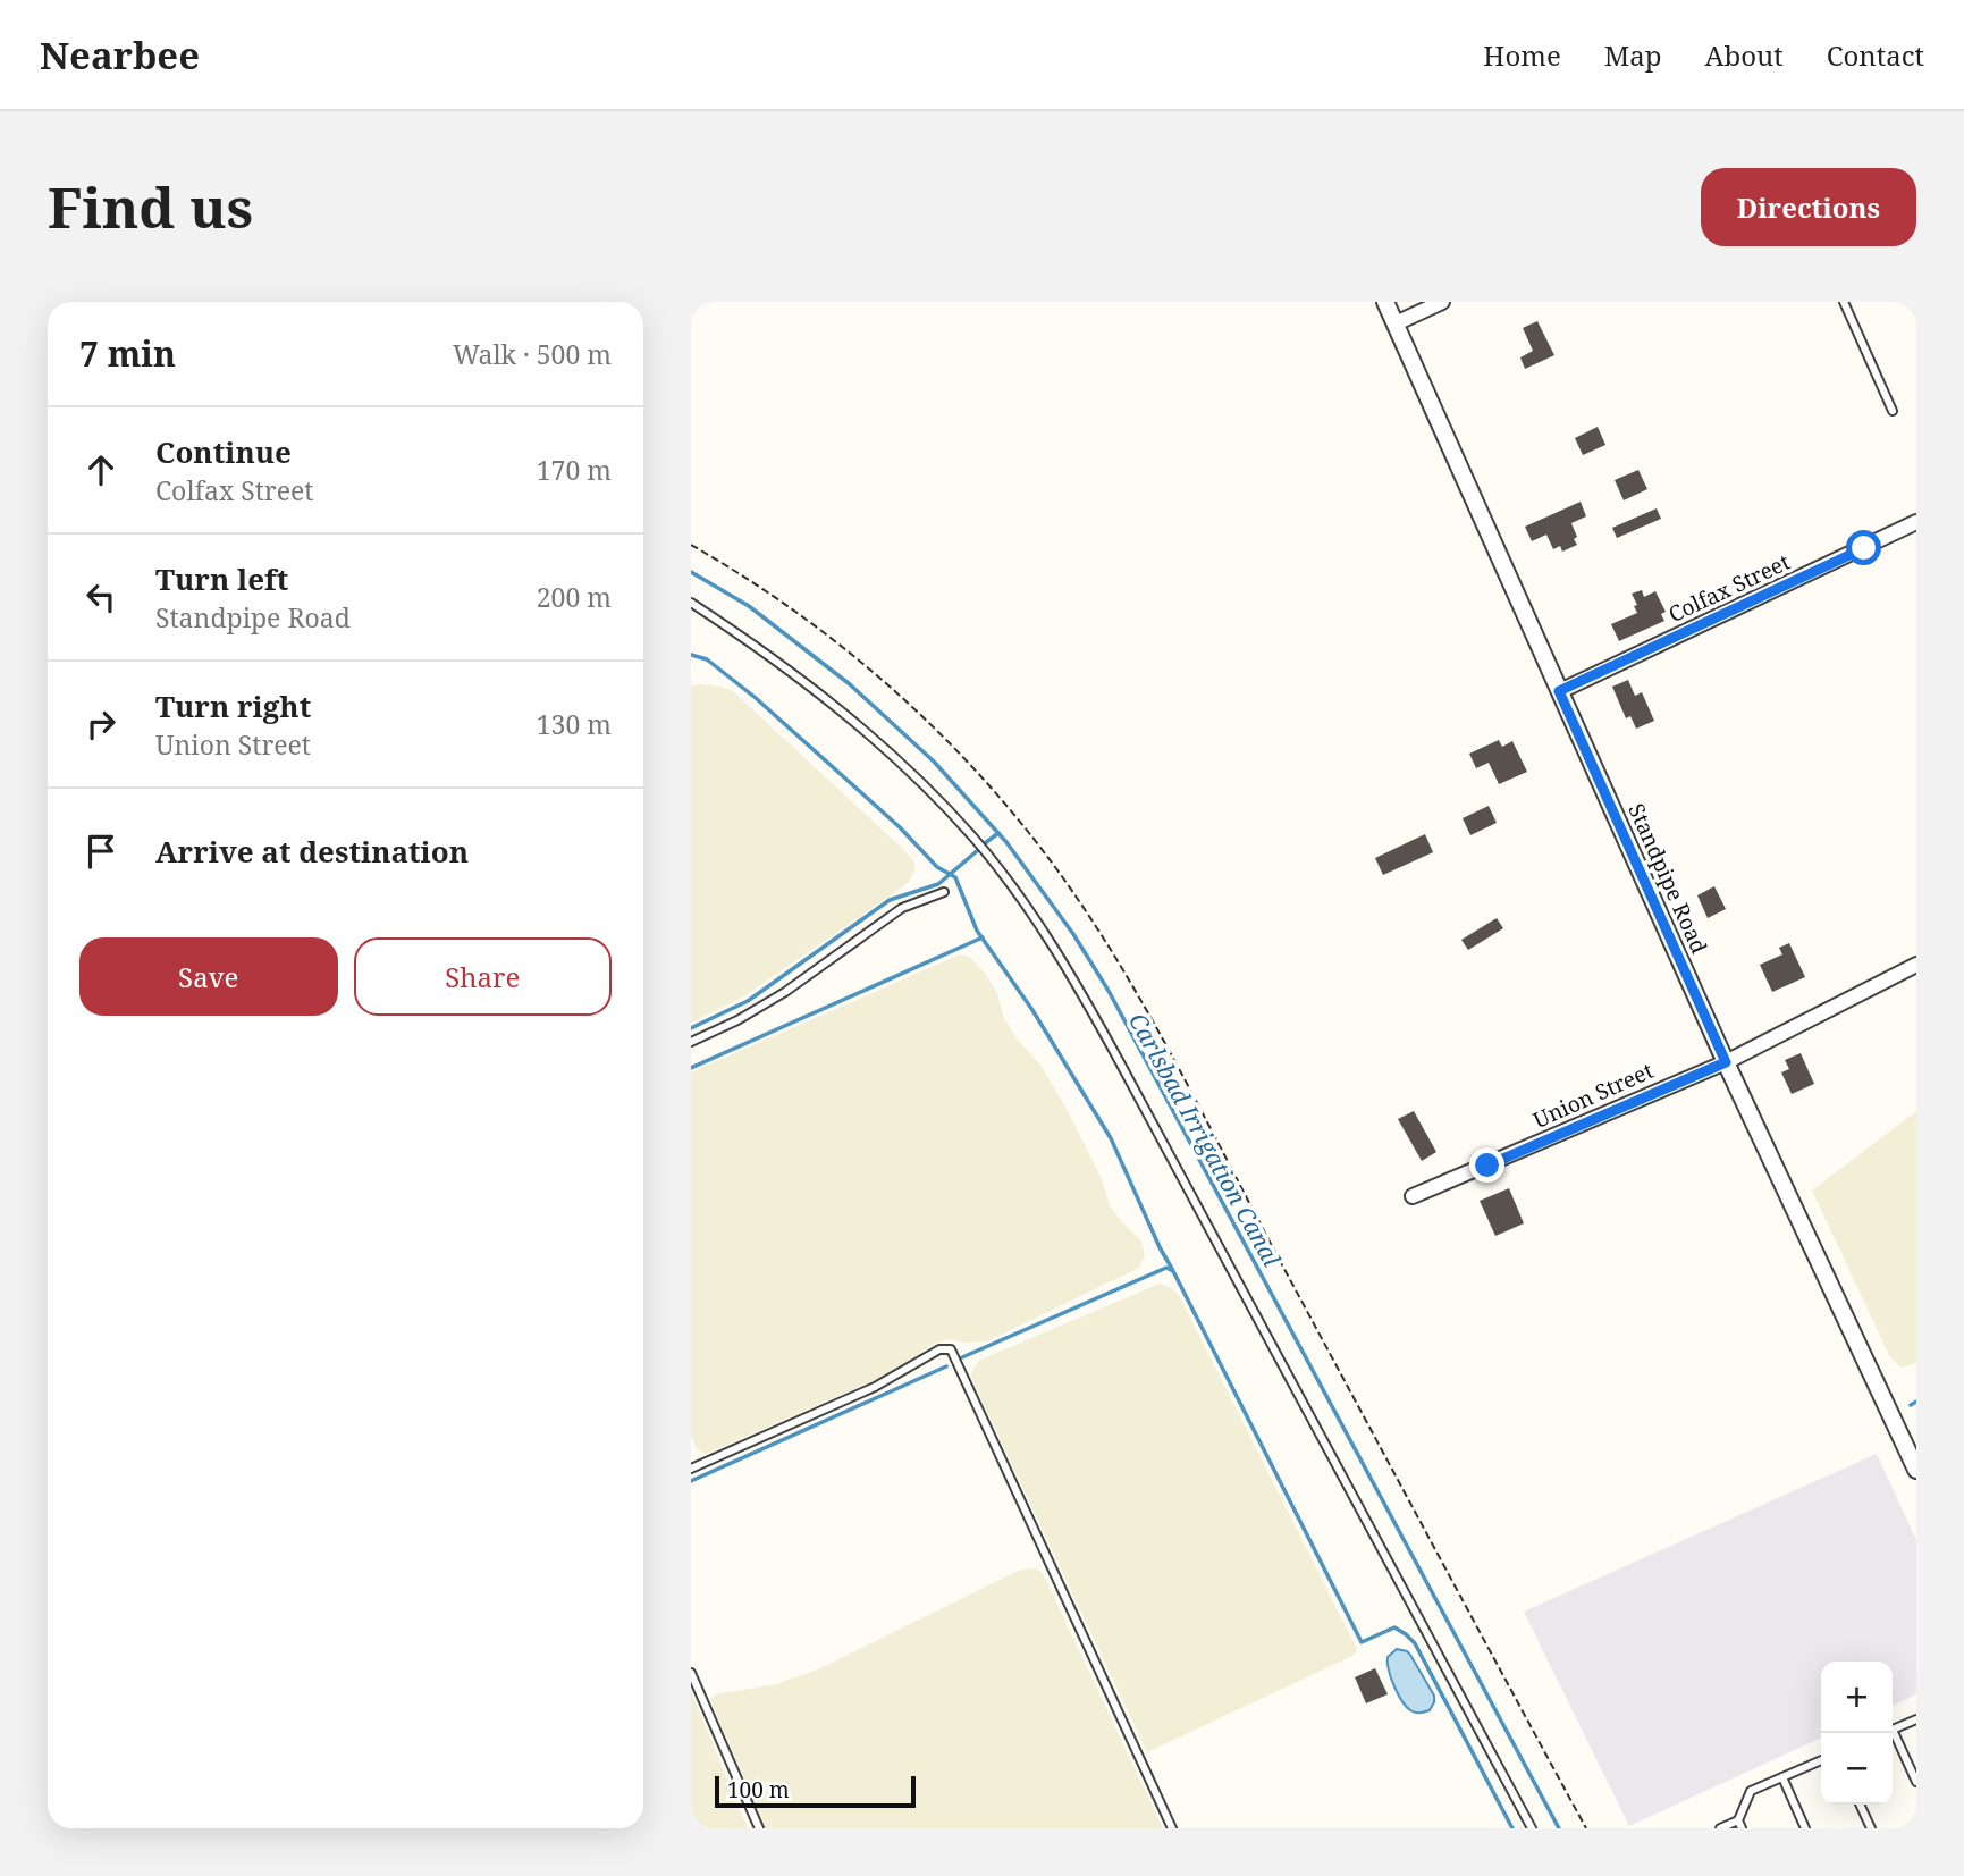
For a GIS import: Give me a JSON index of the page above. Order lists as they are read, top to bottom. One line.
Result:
{"streets":{"street":["Colfax Street","Standpipe Road","Union Street"]},"crossings":[["Colfax Street","Standpipe Road"],["Standpipe Road","Union Street"]],"water":["Carlsbad Irrigation Canal"],"scale_bar":"100 m","page":{"header":"Nearbee","nav":["Home","Map","About","Contact"],"buttons":["Directions",["Save","Share"]],"title":"Find us","heading":["7 min","Walk · 500 m"],"list":[["Continue","Colfax Street","170 m"],["Turn left","Standpipe Road","200 m"],["Turn right","Union Street","130 m"],"Arrive at destination"],"map_buttons":["+","−"],"scale":"100 m"}}
